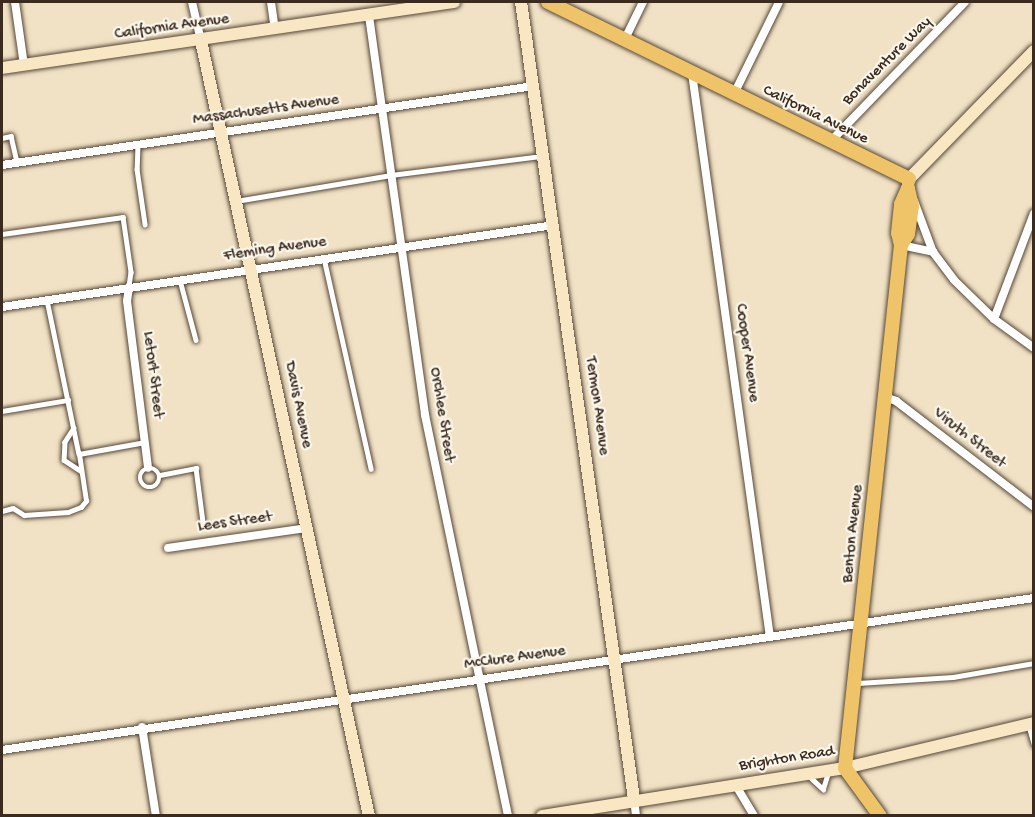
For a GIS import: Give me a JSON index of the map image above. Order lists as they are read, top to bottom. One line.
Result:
{"streets":{"main road":["California Avenue","Benton Avenue"],"street":["Bonaventure Way","Massachusetts Avenue","Fleming Avenue","Cooper Avenue","Letort Street","Davis Avenue","Termon Avenue","Orchlee Street","Viruth Street","Lees Street","McClure Avenue","Brighton Road"]},"crossings":[["California Avenue","Bonaventure Way"],["California Avenue","Cooper Avenue"],["California Avenue","Davis Avenue"],["California Avenue","Orchlee Street"],["California Avenue","Benton Avenue"],["Massachusetts Avenue","Davis Avenue"],["Massachusetts Avenue","Termon Avenue"],["Massachusetts Avenue","Orchlee Street"],["Fleming Avenue","Letort Street"],["Fleming Avenue","Davis Avenue"],["Fleming Avenue","Termon Avenue"],["Fleming Avenue","Orchlee Street"],["Cooper Avenue","McClure Avenue"],["Davis Avenue","Lees Street"],["Davis Avenue","McClure Avenue"],["Termon Avenue","McClure Avenue"],["Termon Avenue","Brighton Road"],["Orchlee Street","McClure Avenue"],["Viruth Street","Benton Avenue"],["Benton Avenue","McClure Avenue"],["Benton Avenue","Brighton Road"]]}
